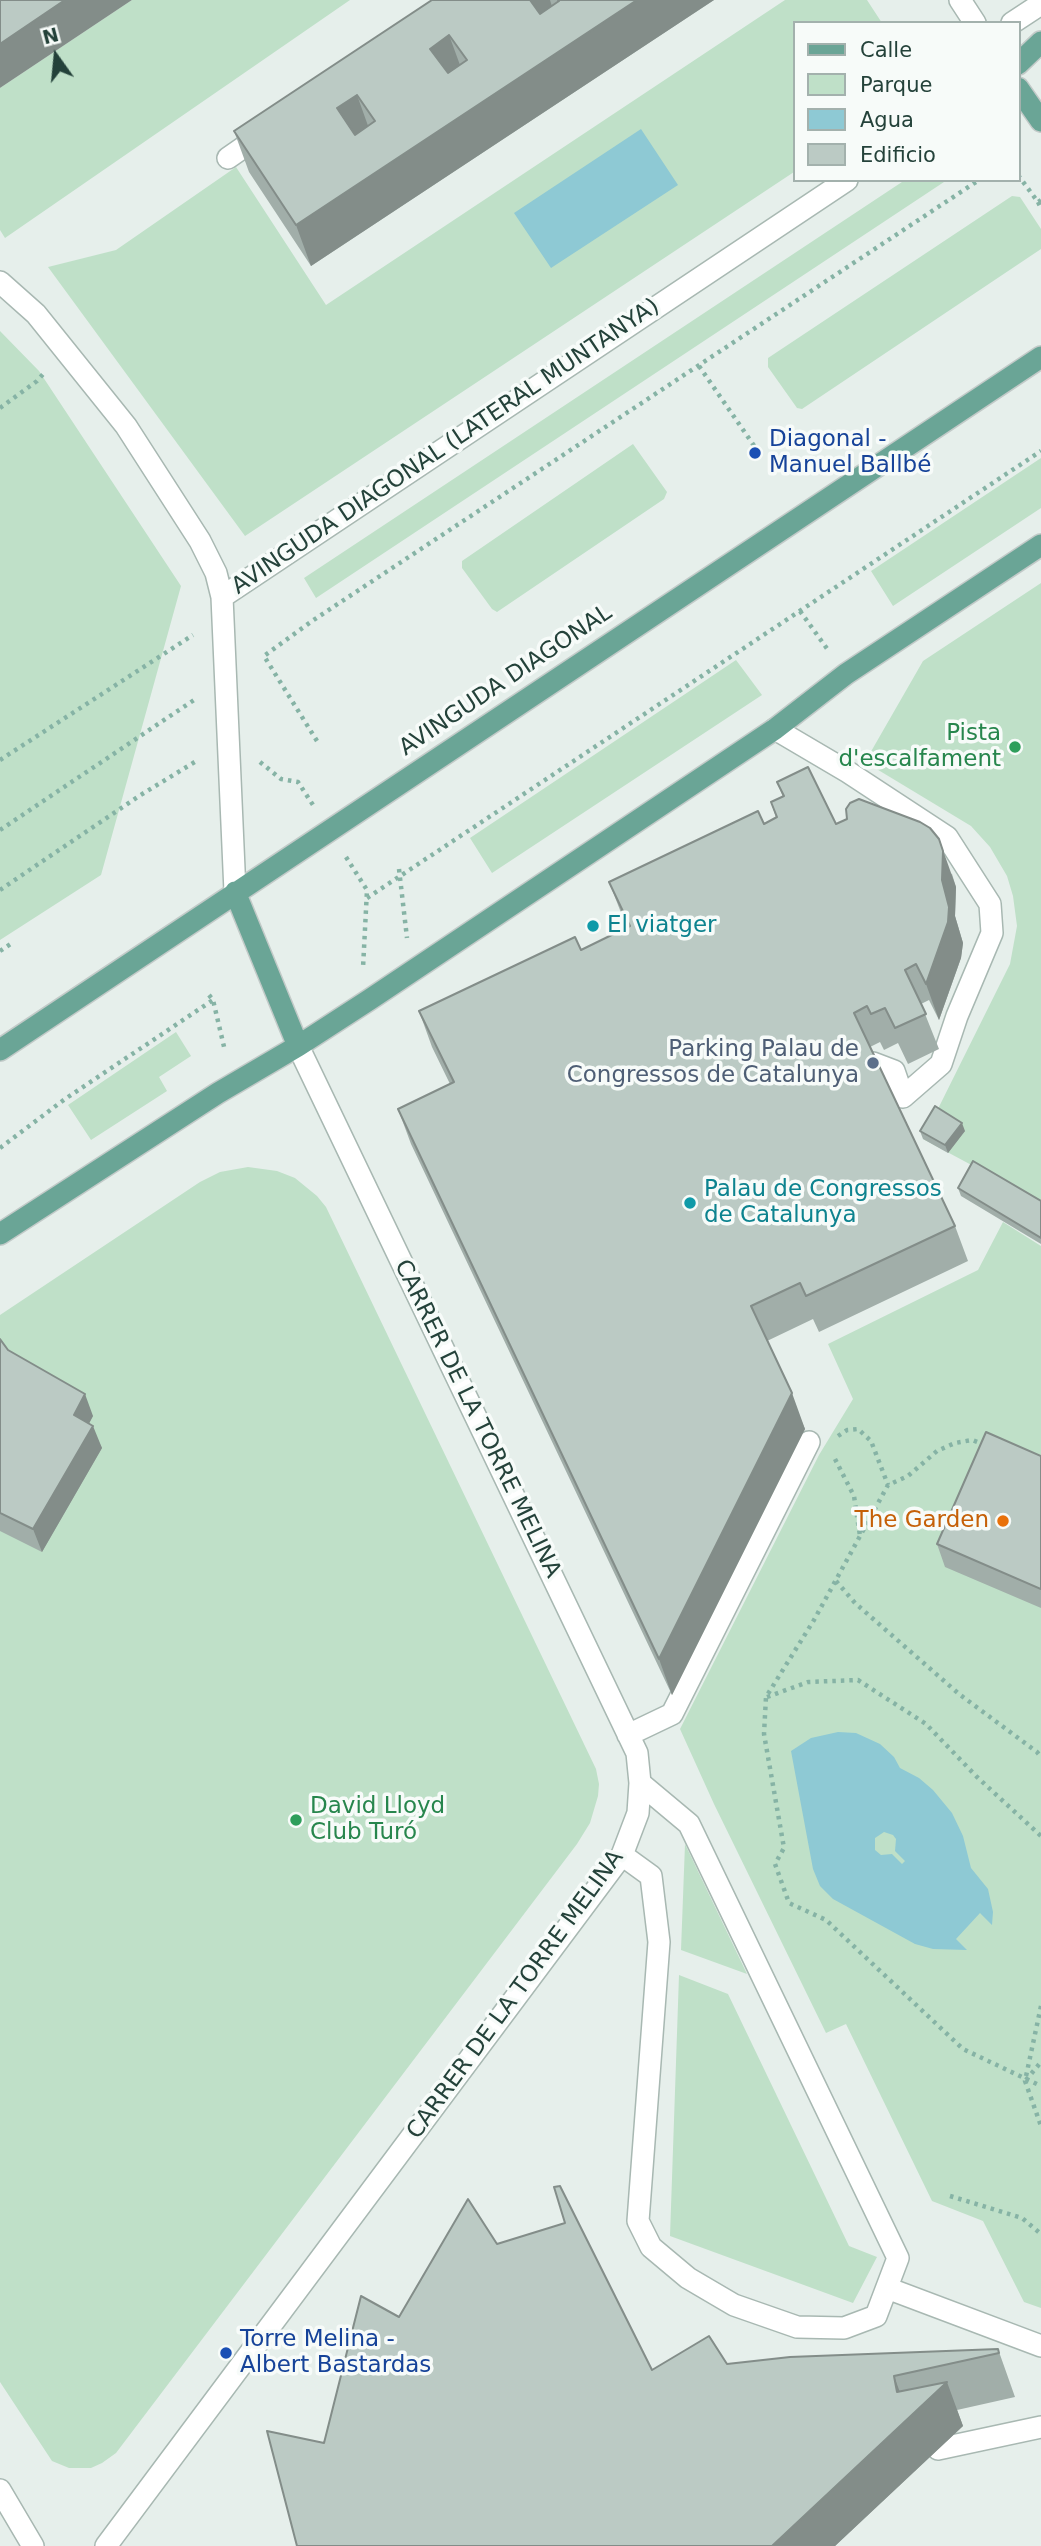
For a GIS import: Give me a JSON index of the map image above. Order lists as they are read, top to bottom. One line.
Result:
{"streets":{"main road":["AVINGUDA DIAGONAL"],"street":["AVINGUDA DIAGONAL (LATERAL MUNTANYA)","CARRER DE LA TORRE MELINA"]},"crossings":[["AVINGUDA DIAGONAL (LATERAL MUNTANYA)","AVINGUDA DIAGONAL"]],"places":["Diagonal - Manuel Ballbé","Pista d'escalfament","El viatger","Parking Palau de Congressos de Catalunya","Palau de Congressos de Catalunya","The Garden","David Lloyd Club Turó","Torre Melina - Albert Bastardas"],"legend":["Calle","Parque","Agua","Edificio"],"north":"top"}
